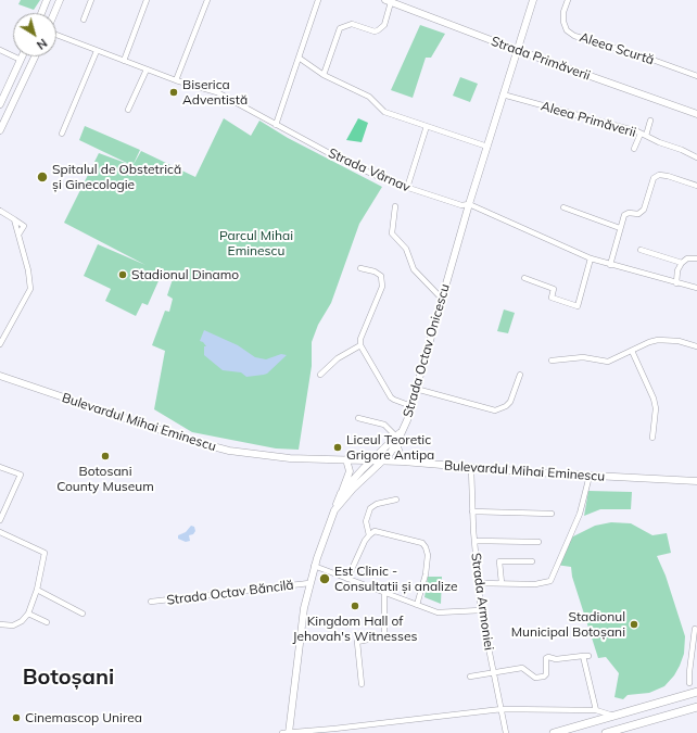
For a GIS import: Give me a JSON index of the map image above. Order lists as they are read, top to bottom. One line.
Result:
{"streets":{"main road":["Strada Primăverii","Strada Octav Onicescu","Bulevardul Mihai Eminescu"],"street":["Aleea Scurtă","Aleea Primăverii","Strada Vârnav","Strada Octav Băncilă","Strada Armoniei"]},"crossings":[["Strada Primăverii","Strada Octav Onicescu"],["Aleea Primăverii","Strada Octav Onicescu"],["Strada Vârnav","Strada Octav Onicescu"],["Bulevardul Mihai Eminescu","Strada Armoniei"]],"districts":["Botoșani"],"parks":["Parcul Mihai Eminescu"],"places":["Biserica Adventistă","Spitalul de Obstetrică și Ginecologie","Stadionul Dinamo","Liceul Teoretic Grigore Antipa","Botosani County Museum","Est Clinic - Consultatii și analize","Kingdom Hall of Jehovah's Witnesses","Stadionul Municipal Botoșani","Cinemascop Unirea"],"north":"bottom right"}
